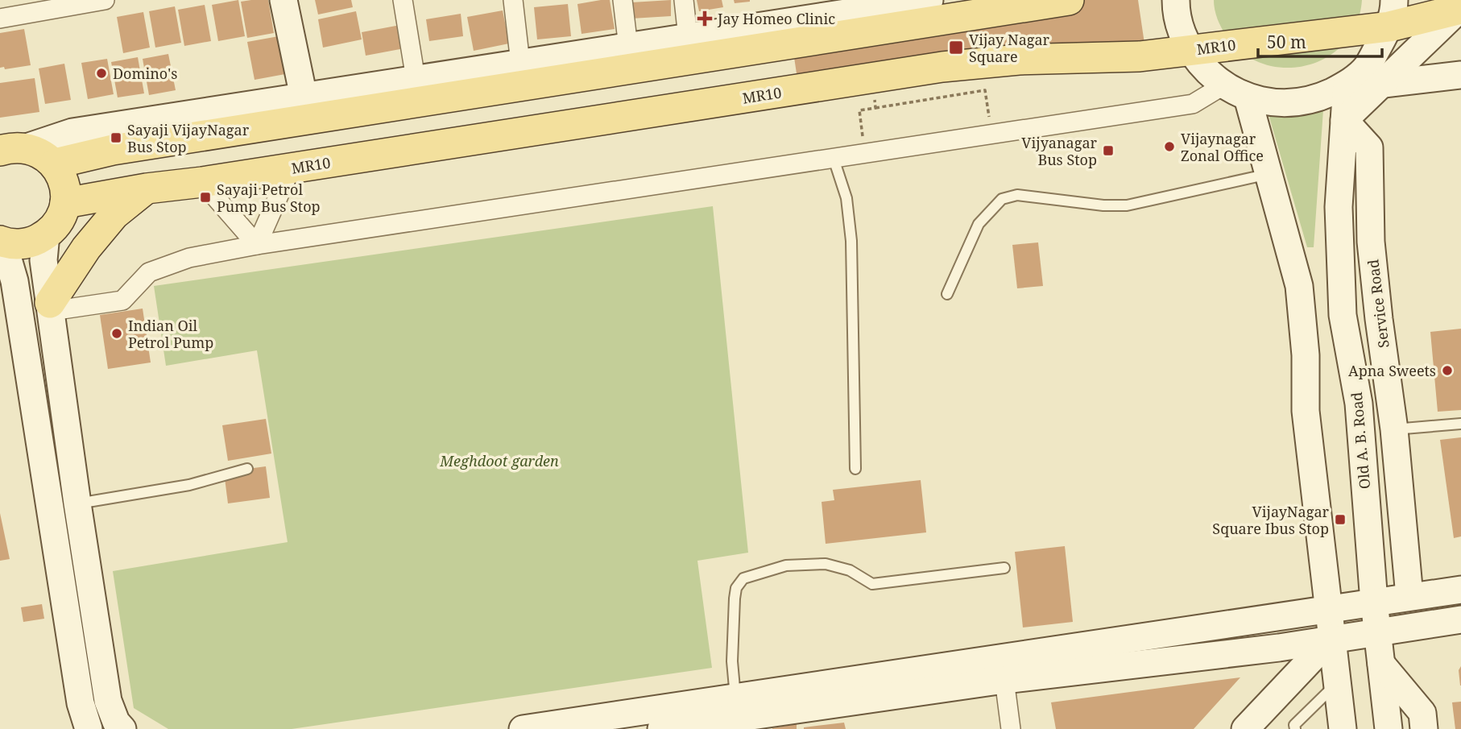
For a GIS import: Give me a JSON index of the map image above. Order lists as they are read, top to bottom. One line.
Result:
{"streets":{"main road":["MR10"],"street":["Service Road","Old A. B. Road"]},"crossings":[["Service Road","Old A. B. Road"]],"parks":["Meghdoot garden"],"places":{"health":["Jay Homeo Clinic"],"transit":["Vijay Nagar Square","Sayaji VijayNagar Bus Stop","Vijyanagar Bus Stop","Sayaji Petrol Pump Bus Stop","VijayNagar Square Ibus Stop"],"other":["Domino's","Vijaynagar Zonal Office","Indian Oil Petrol Pump","Apna Sweets"]},"scale_bar":"50 m"}
